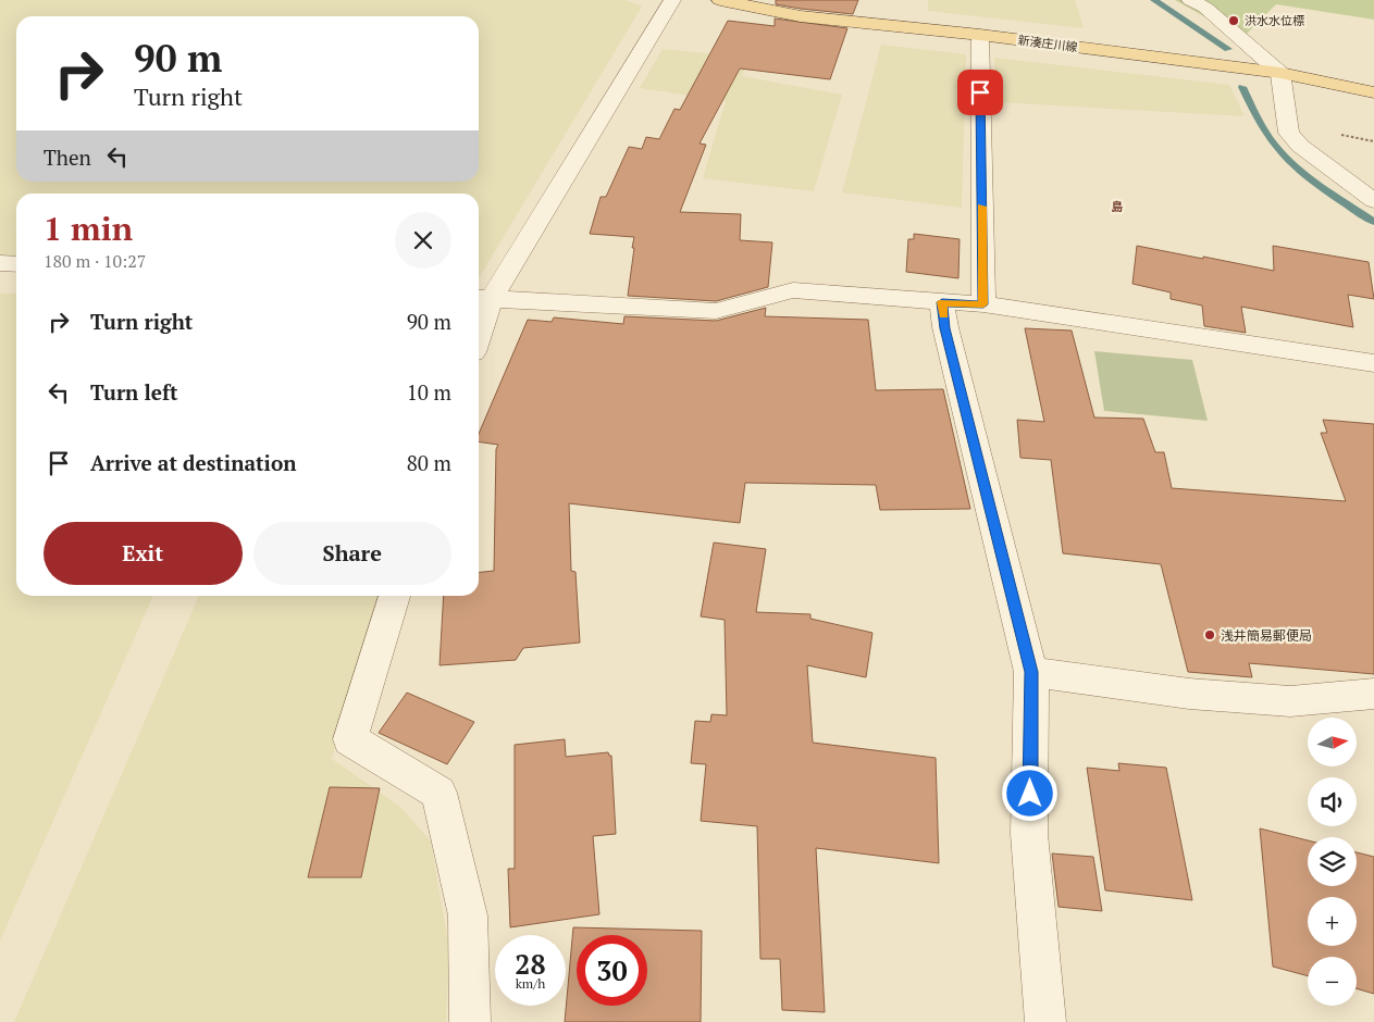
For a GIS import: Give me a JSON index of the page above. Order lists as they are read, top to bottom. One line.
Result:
{"streets":{"main road":["新湊庄川線"]},"districts":["島"],"places":["洪水水位標","浅井簡易郵便局"],"north":"right","page":{"turn":["90 m","Turn right"],"then":"Then","heading":["1 min","180 m · 10:27"],"list":[{"name":"Turn right","value":"90 m"},{"name":"Turn left","value":"10 m"},{"name":"Arrive at destination","value":"80 m"}],"buttons":["Exit","Share"],"map_buttons":["+","−"],"speed":"28 km/h","limit":"30"}}
